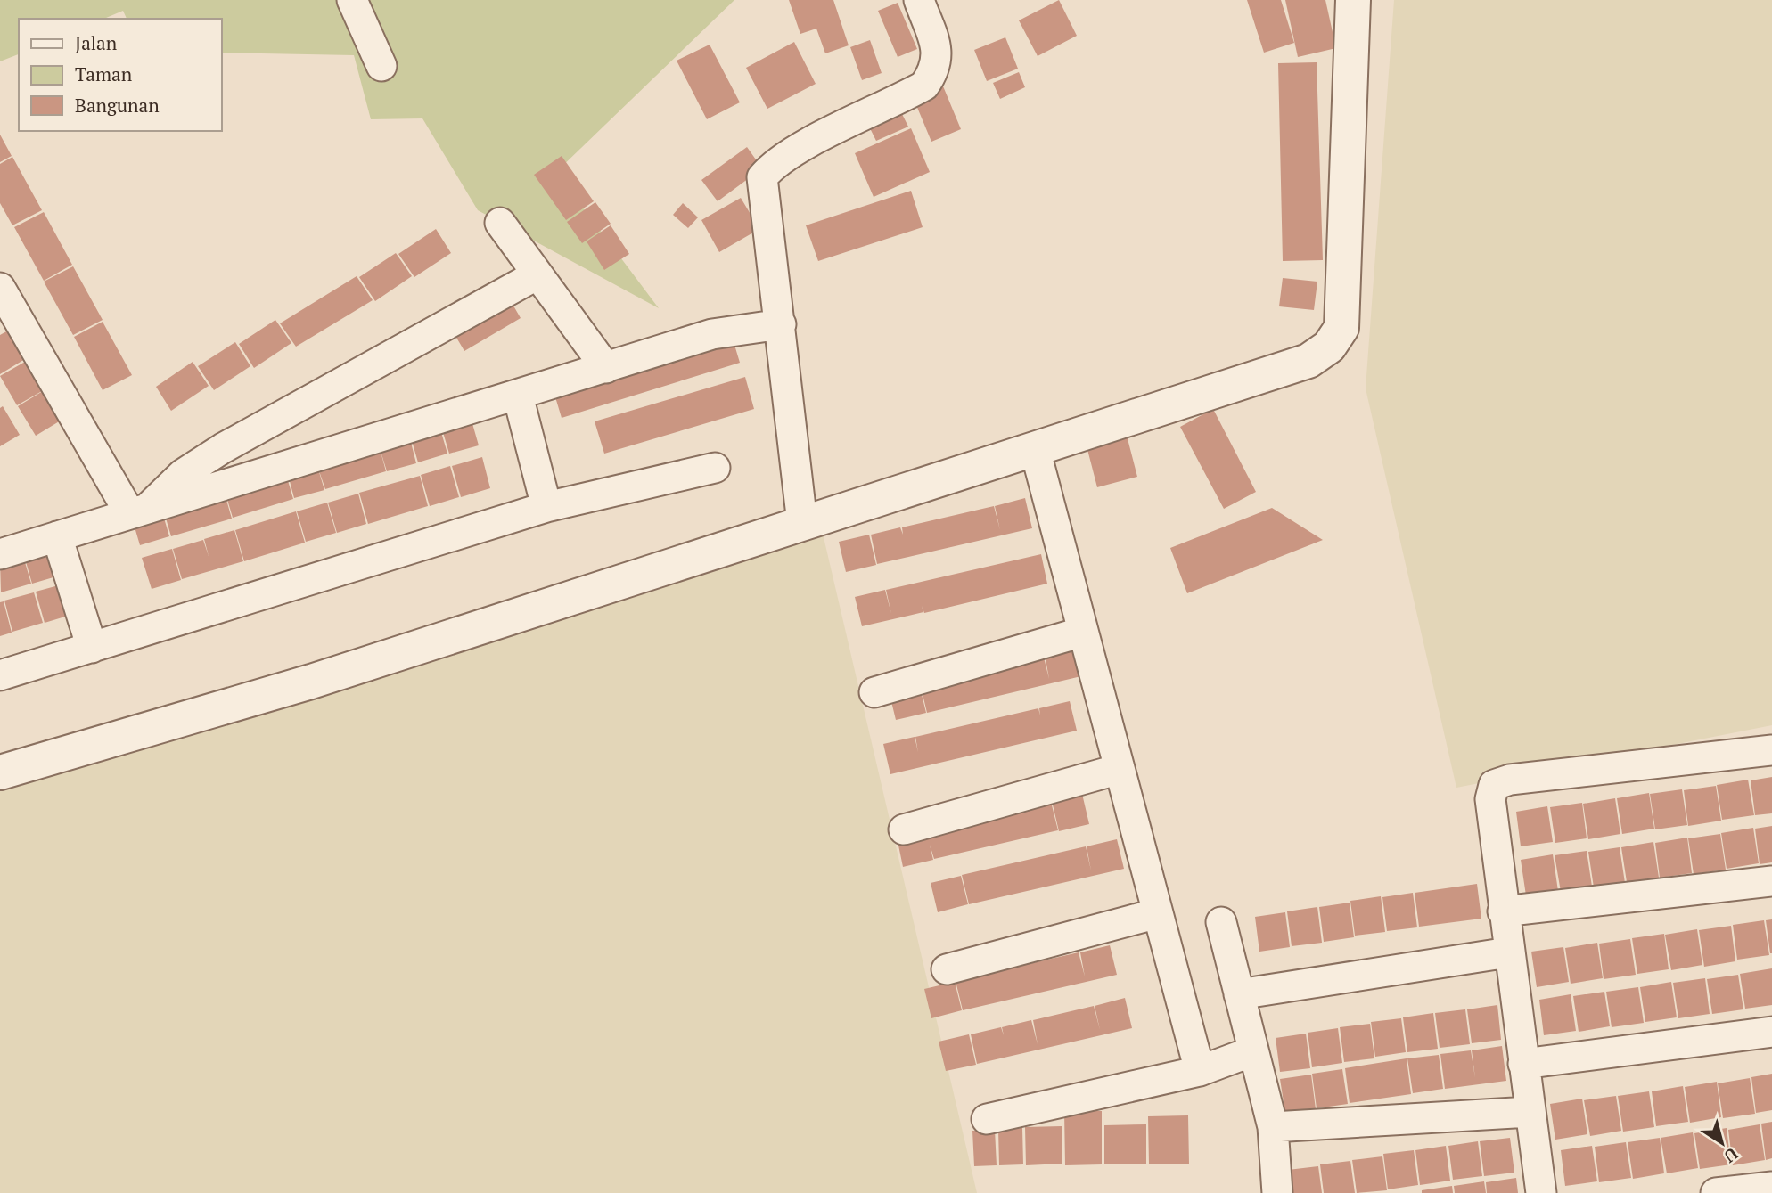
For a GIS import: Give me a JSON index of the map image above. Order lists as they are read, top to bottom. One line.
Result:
{"legend":["Jalan","Taman","Bangunan"],"north":"bottom right"}
